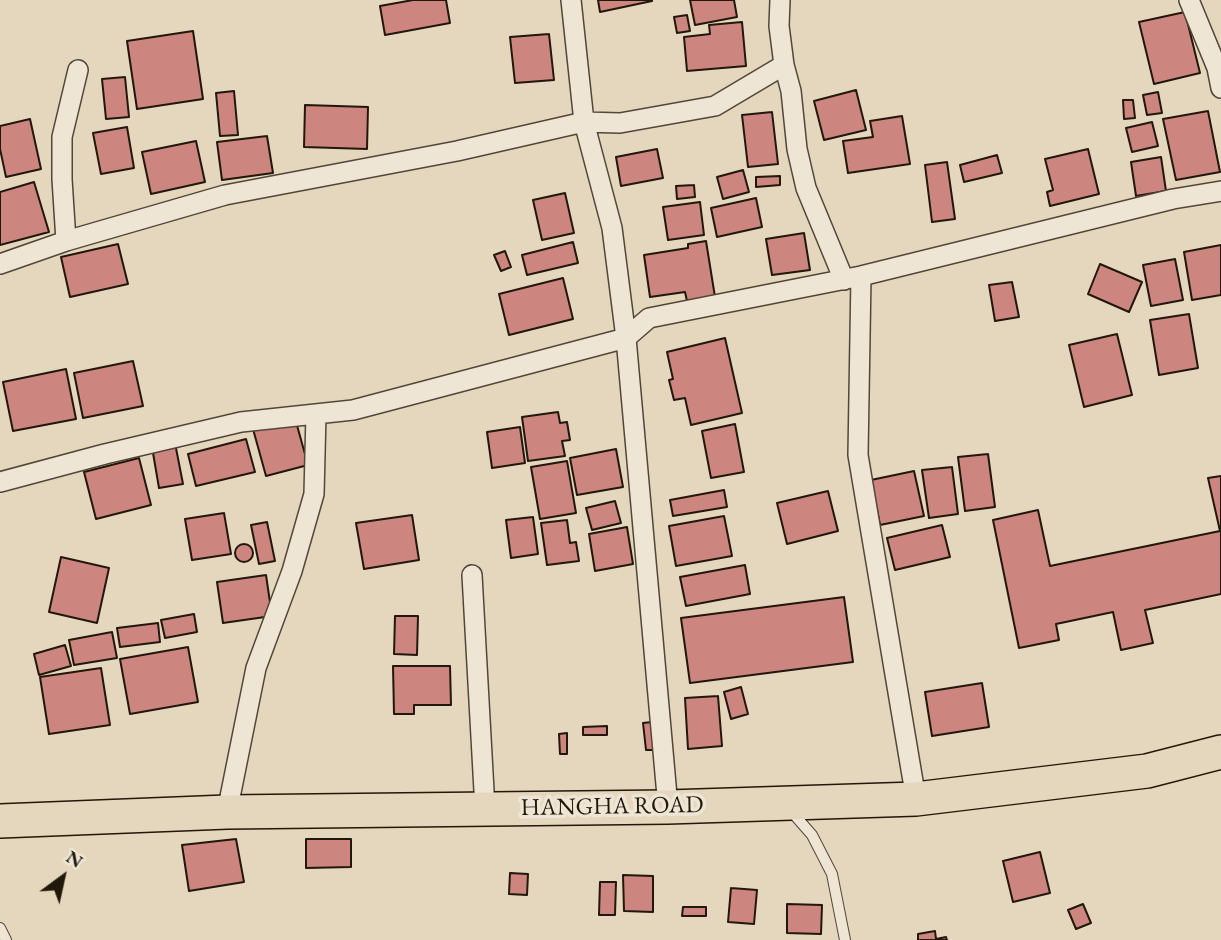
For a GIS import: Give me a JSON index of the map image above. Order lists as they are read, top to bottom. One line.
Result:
{"streets":{"highway":["HANGHA ROAD"]},"north":"top right"}
